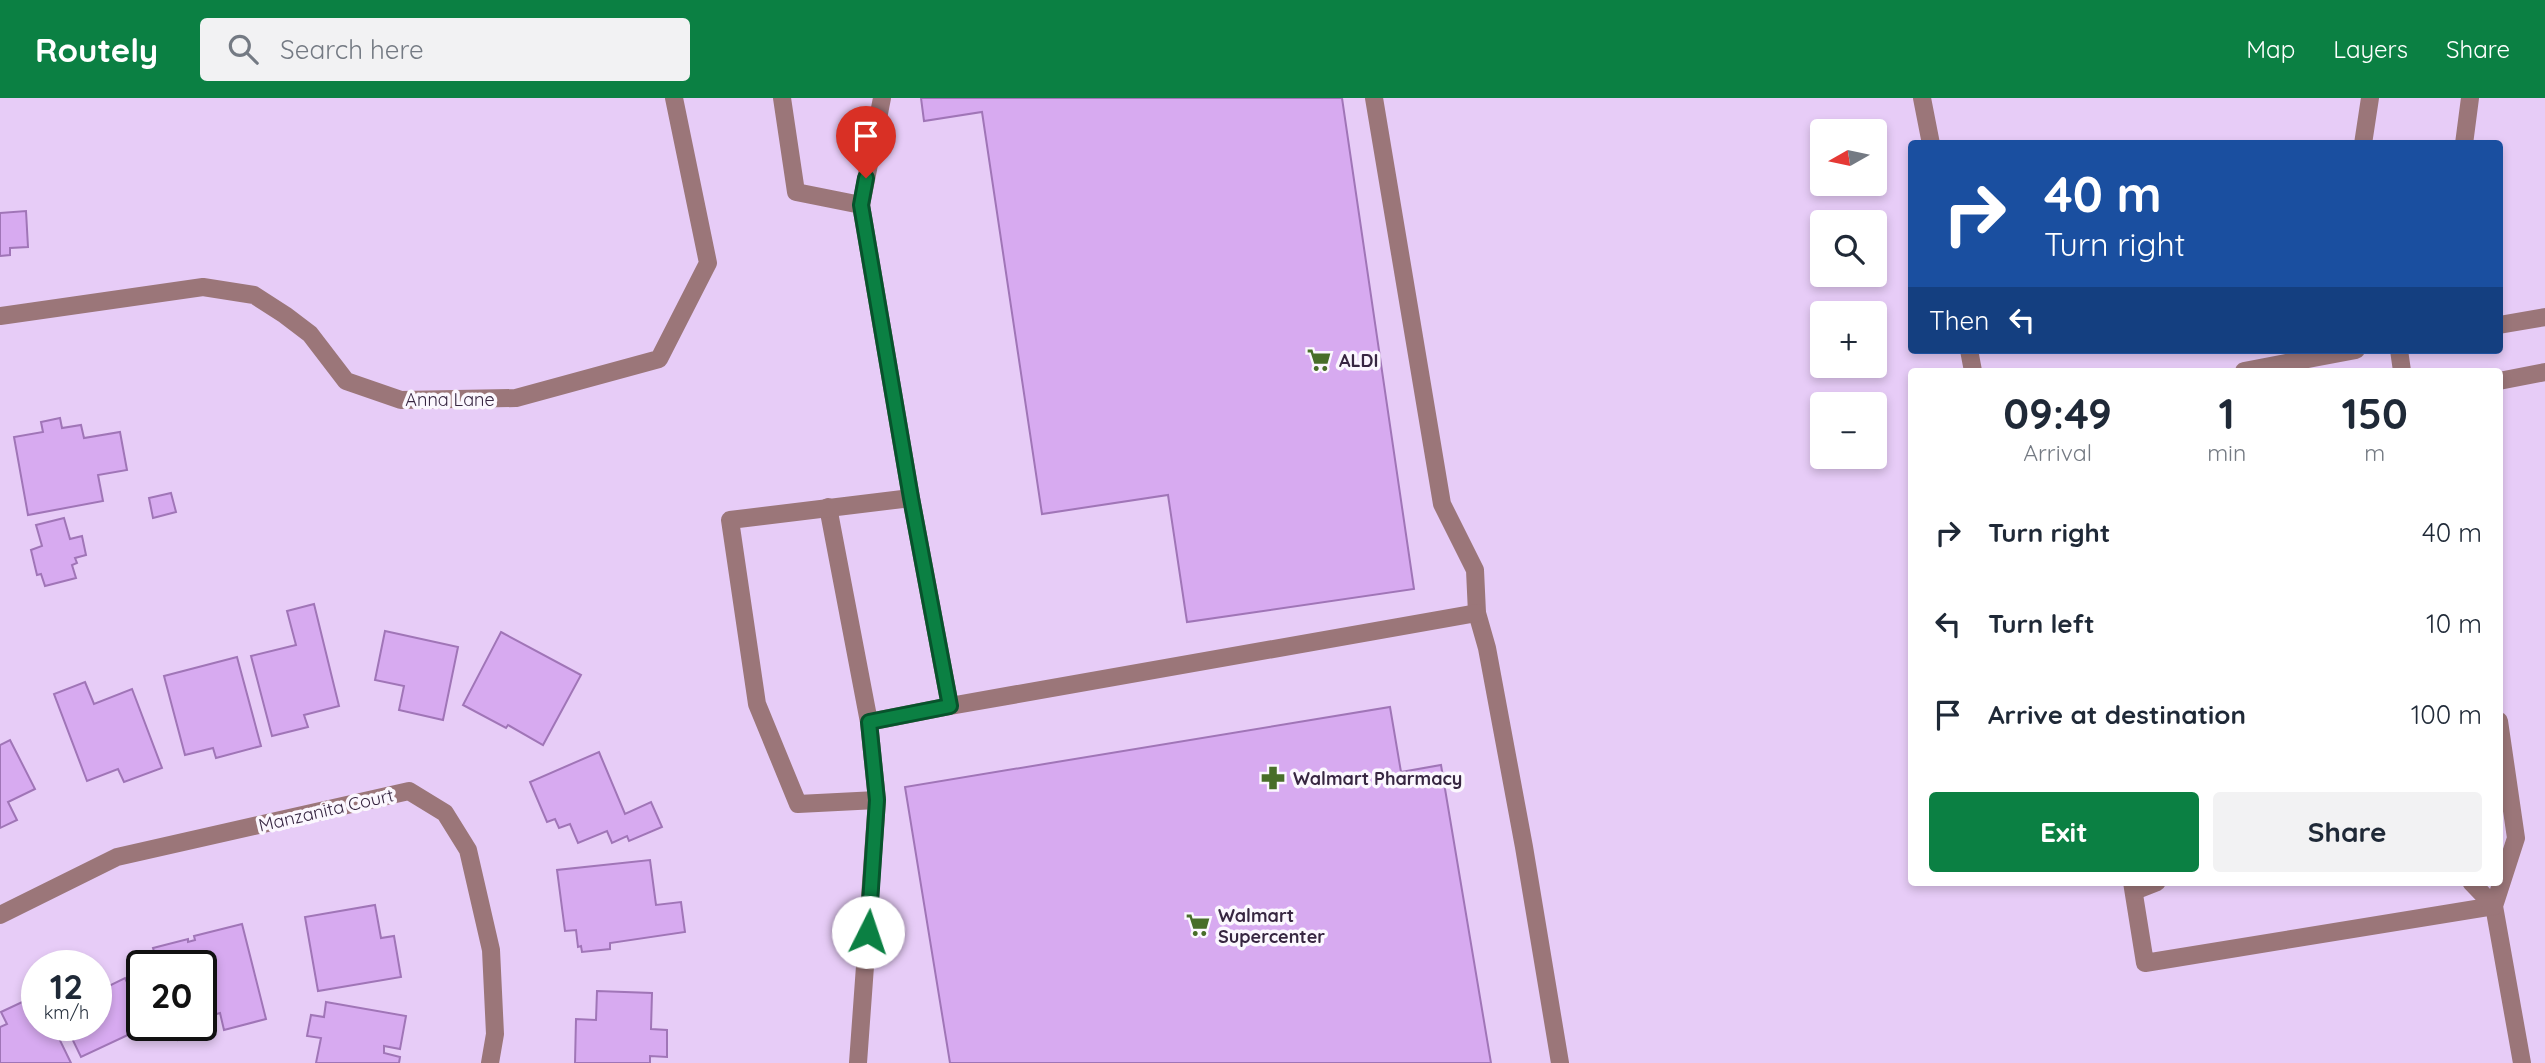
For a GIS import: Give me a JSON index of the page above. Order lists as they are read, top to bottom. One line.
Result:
{"streets":{"street":["Anna Lane","Manzanita Court"]},"places":{"supermarket":["ALDI","Walmart Supercenter"],"pharmacy":["Walmart Pharmacy"]},"north":"left","page":{"header":"Routely","search":"Search here","nav":["Map","Layers","Share"],"map_buttons":["+","−"],"turn":["40 m","Turn right"],"then":"Then","eta":["09:49","Arrival","1","min","150","m"],"list":[{"name":"Turn right","value":"40 m"},{"name":"Turn left","value":"10 m"},{"name":"Arrive at destination","value":"100 m"}],"buttons":["Exit","Share"],"speed":"12 km/h","limit":"20"}}
